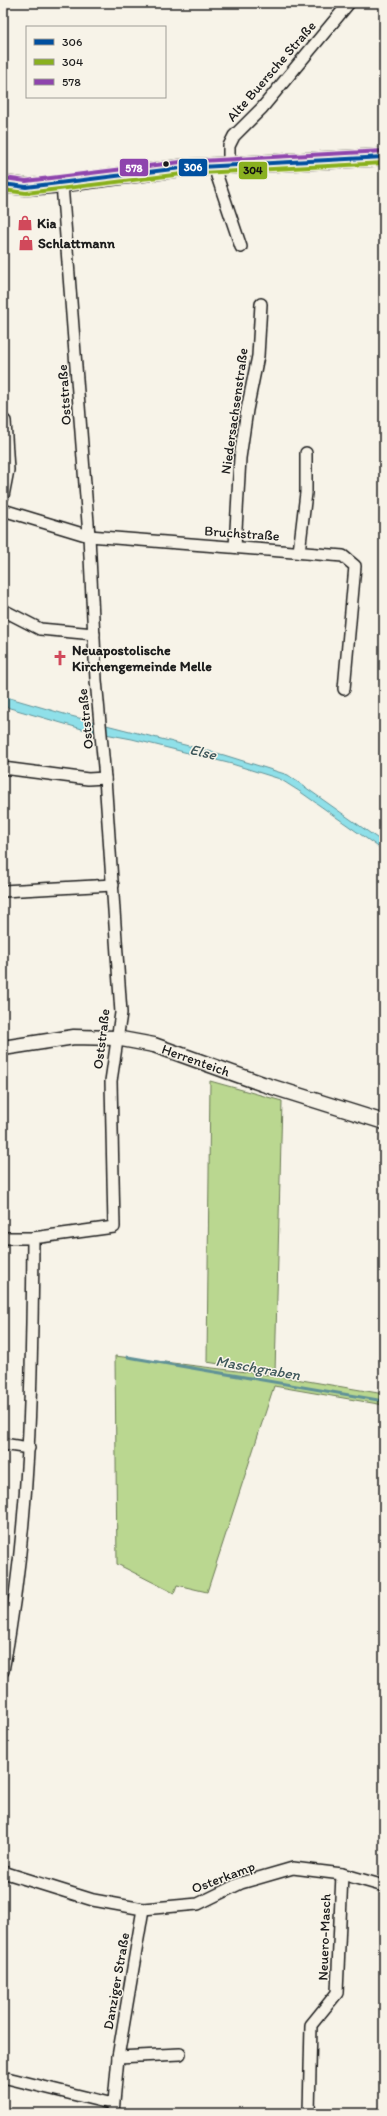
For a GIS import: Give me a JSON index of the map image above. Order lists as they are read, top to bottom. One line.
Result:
{"streets":{"street":["Alte Buersche Straße","Oststraße","Niedersachsenstraße","Bruchstraße","Herrenteich","Osterkamp","Neuero-Masch","Danziger Straße"]},"crossings":[["Oststraße","Bruchstraße"],["Oststraße","Herrenteich"],["Niedersachsenstraße","Bruchstraße"],["Osterkamp","Neuero-Masch"],["Osterkamp","Danziger Straße"]],"water":["Else","Maschgraben"],"places":{"shop":["Kia","Schlattmann"],"church":["Neuapostolische Kirchengemeinde Melle"]},"lines":["transit line 578","transit line 306","transit line 304"],"legend":["306","304","578"]}
